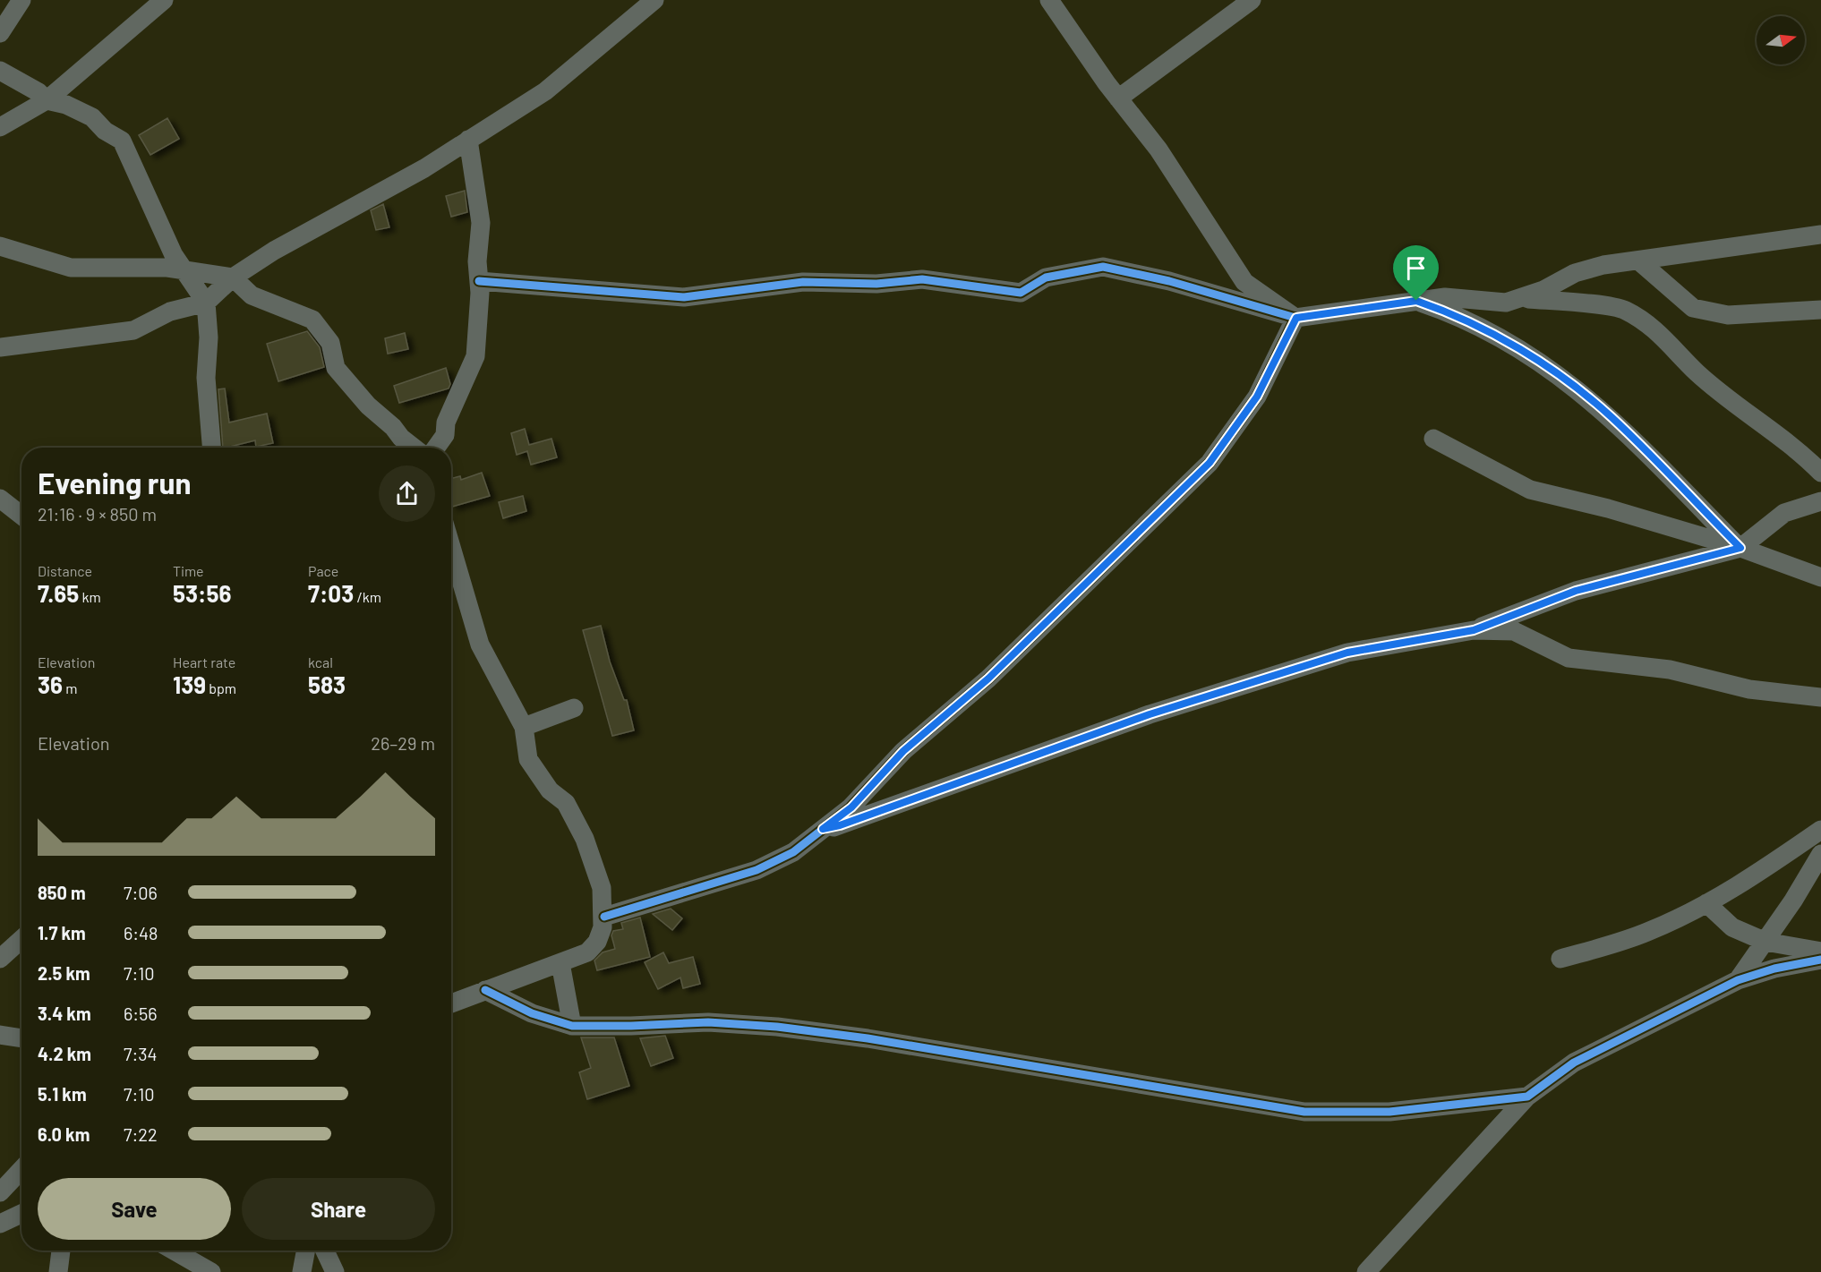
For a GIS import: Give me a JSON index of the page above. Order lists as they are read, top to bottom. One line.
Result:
{"north":"right","page":{"heading":["Evening run","21:16 · 9 × 850 m"],"stats":[["Distance","7.65 km"],["Time","53:56"],["Pace","7:03 /km"],["Elevation","36 m"],["Heart rate","139 bpm"],["kcal","583"]],"chart":["Elevation","26–29 m"],"list":[{"name":"850 m","note":"7:06"},{"name":"1.7 km","note":"6:48"},{"name":"2.5 km","note":"7:10"},{"name":"3.4 km","note":"6:56"},{"name":"4.2 km","note":"7:34"},{"name":"5.1 km","note":"7:10"},{"name":"6.0 km","note":"7:22"}],"buttons":["Save","Share"]}}
